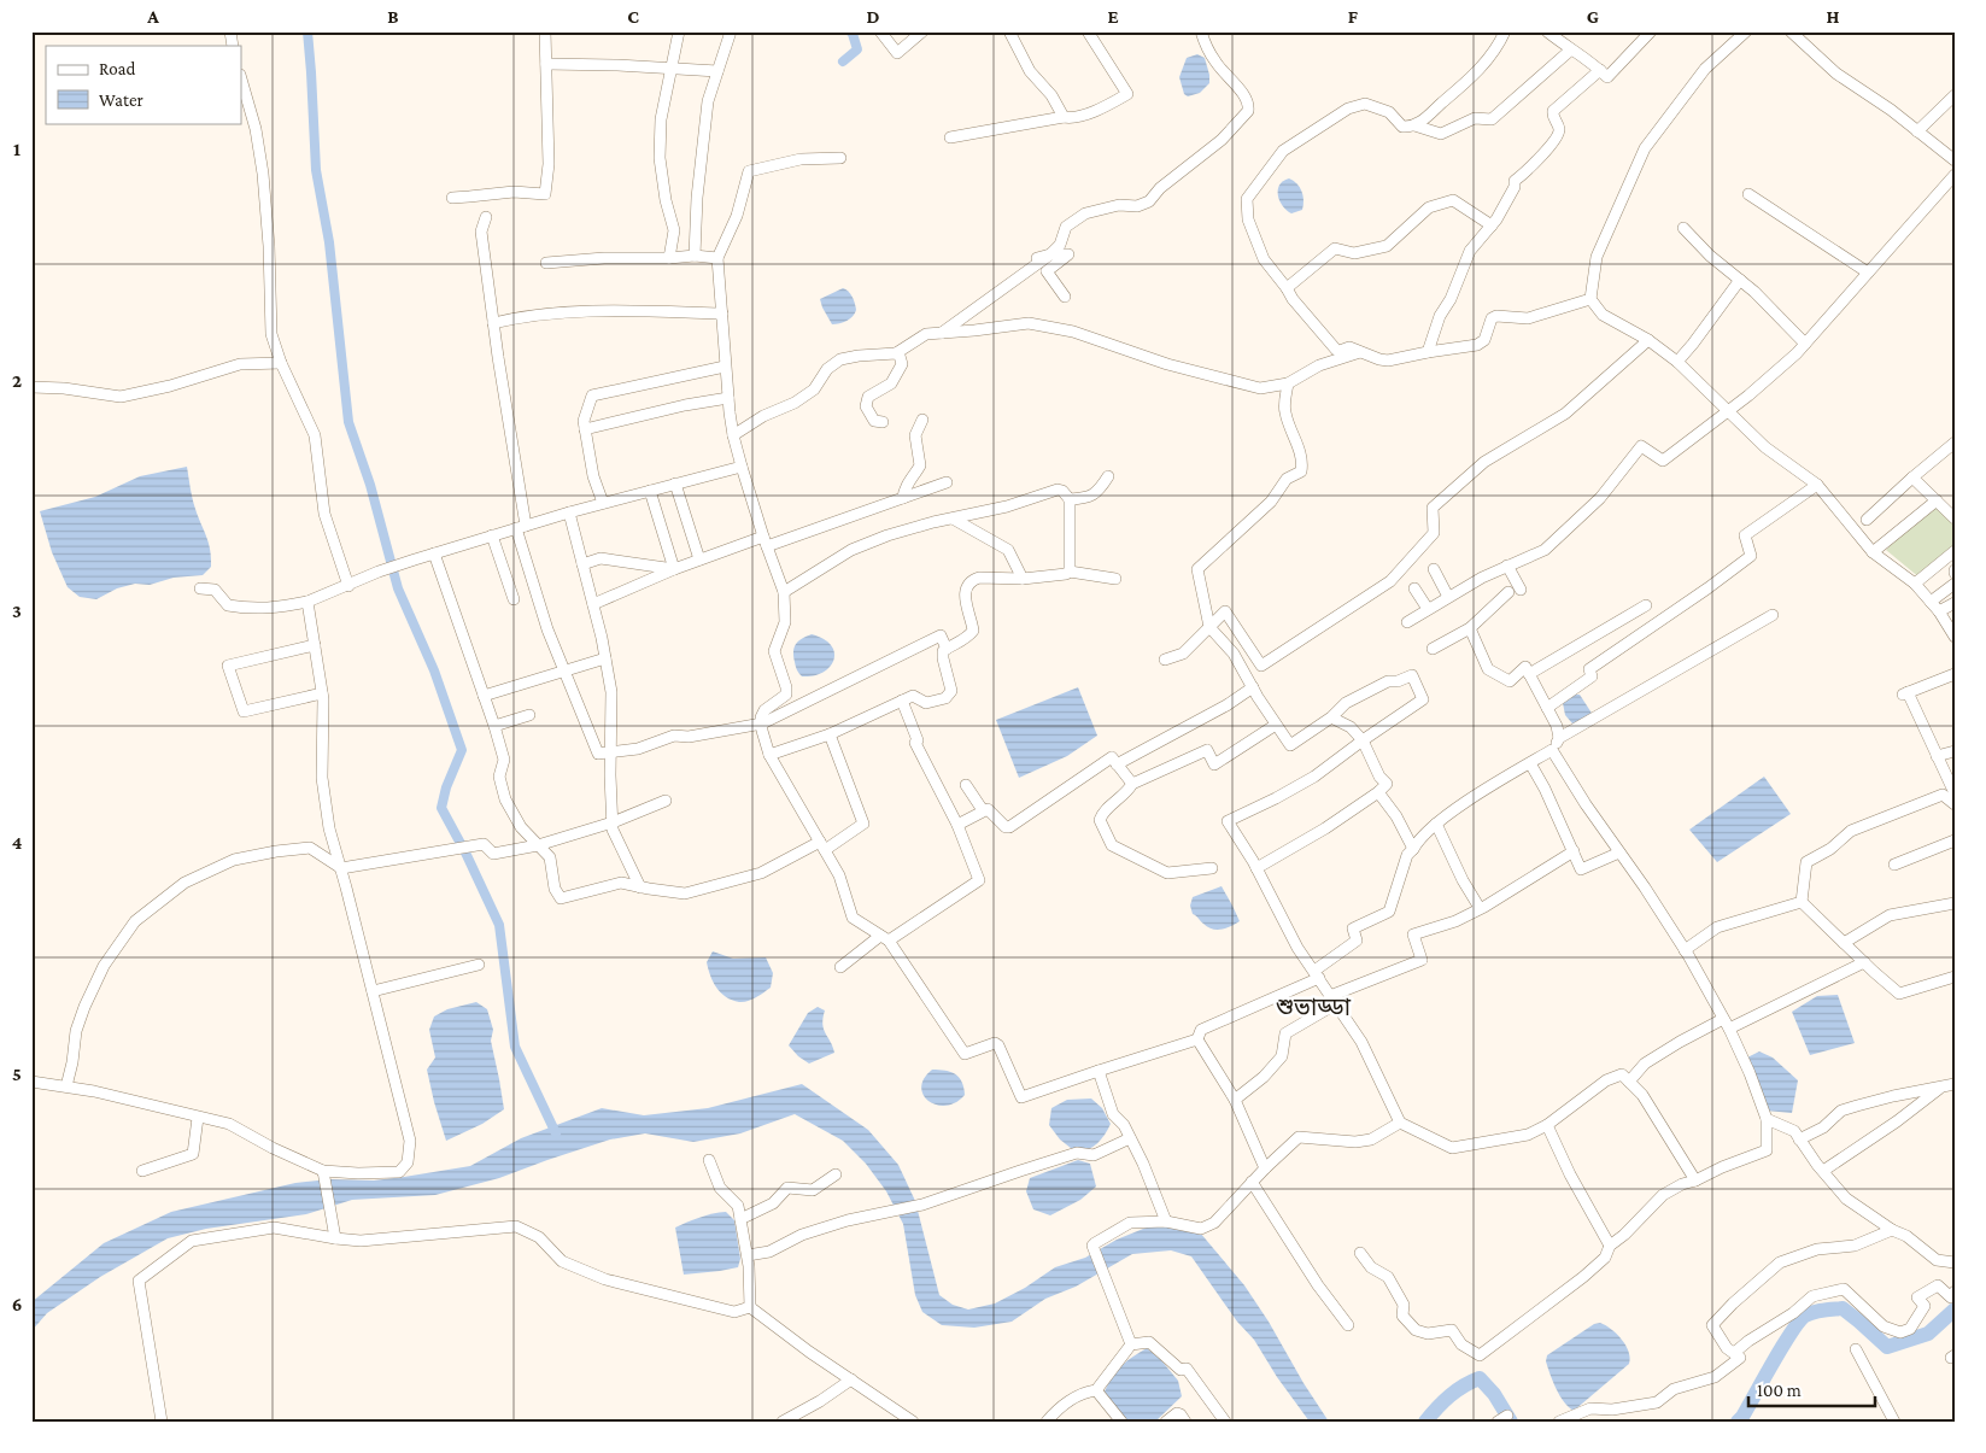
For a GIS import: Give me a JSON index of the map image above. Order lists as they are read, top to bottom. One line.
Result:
{"districts":["শুভাড্ডা"],"legend":["Road","Water"],"scale_bar":"100 m","grid":{"columns":["A","B","C","D","E","F","G","H"],"rows":["1","2","3","4","5","6"]}}
